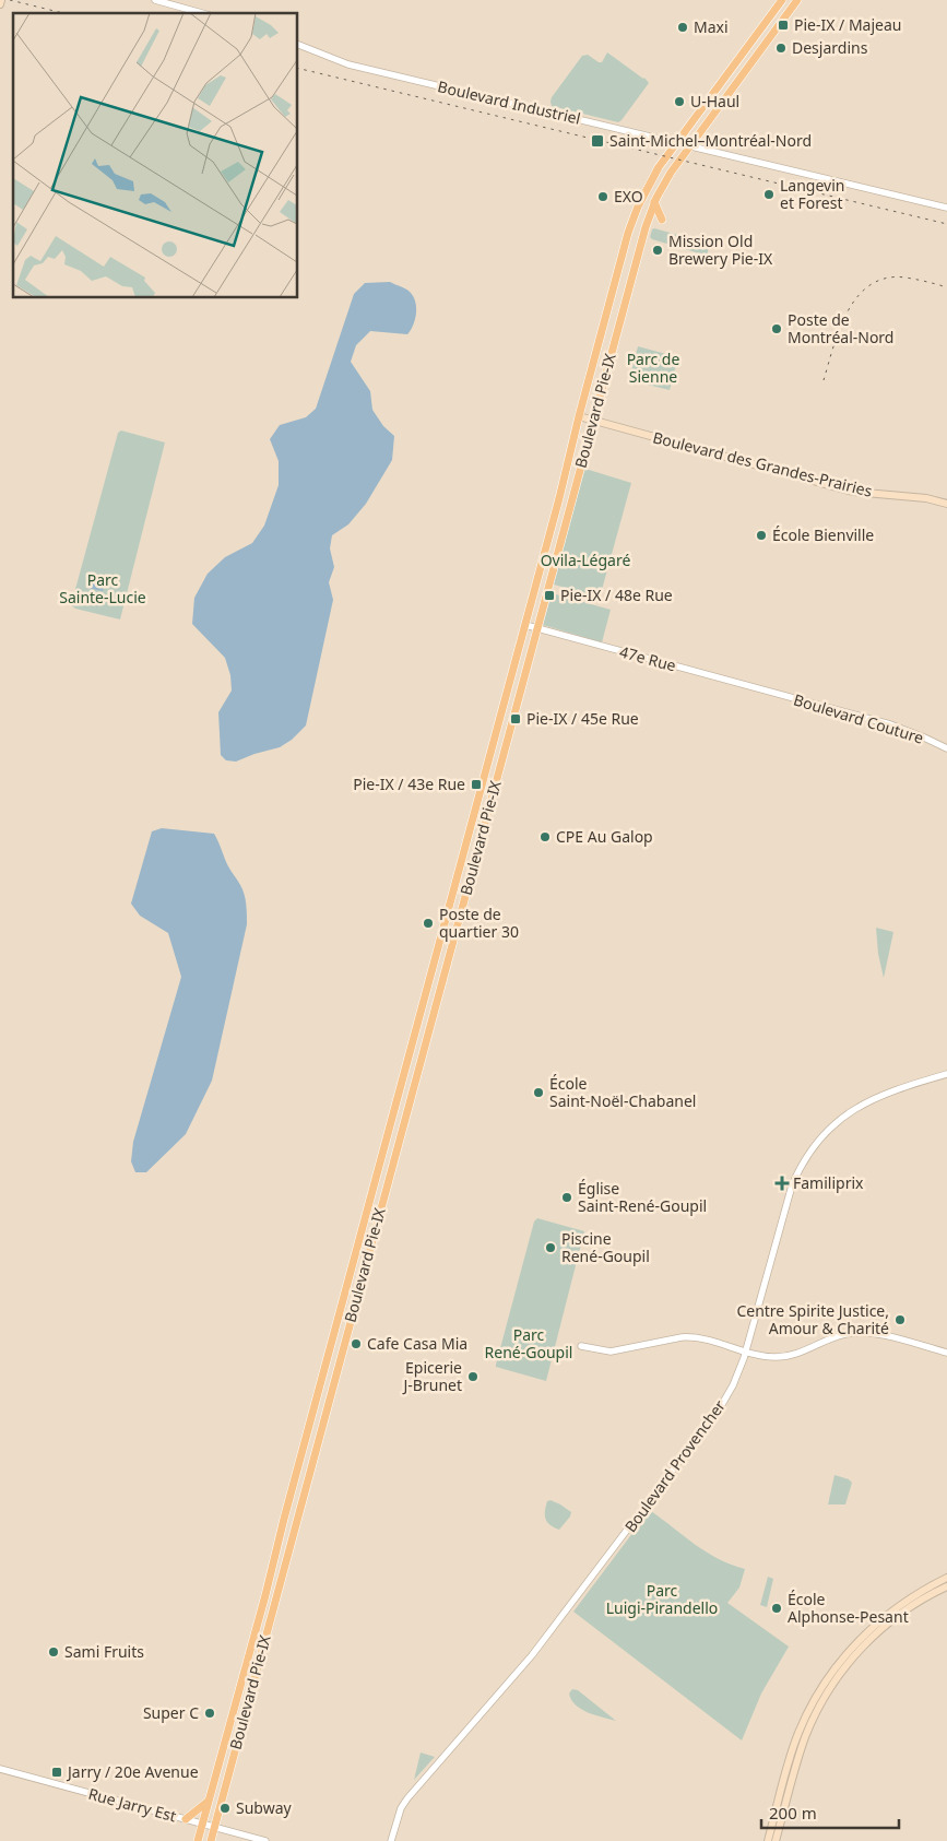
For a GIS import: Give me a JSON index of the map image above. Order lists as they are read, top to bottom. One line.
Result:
{"streets":{"main road":["Boulevard Pie-IX","Boulevard des Grandes-Prairies"],"street":["Boulevard Industriel","47e Rue","Boulevard Couture","Boulevard Provencher","Rue Jarry Est"]},"crossings":[["Boulevard Industriel","Boulevard Pie-IX"],["Boulevard Pie-IX","Boulevard des Grandes-Prairies"],["Boulevard Pie-IX","47e Rue"],["Boulevard Pie-IX","Rue Jarry Est"],["47e Rue","Boulevard Couture"]],"parks":["Parc de Sienne","Ovila-Légaré","Parc Sainte-Lucie","Parc René-Goupil","Parc Luigi-Pirandello"],"places":{"transit":["Pie-IX / Majeau","Saint-Michel–Montréal-Nord","Pie-IX / 48e Rue","Pie-IX / 45e Rue","Pie-IX / 43e Rue","Jarry / 20e Avenue"],"other":["Maxi","Desjardins","U-Haul","Langevin et Forest","EXO","Mission Old Brewery Pie-IX","Poste de Montréal-Nord","École Bienville","CPE Au Galop","Poste de quartier 30","École Saint-Noël-Chabanel","Église Saint-René-Goupil","Piscine René-Goupil","Centre Spirite Justice, Amour & Charité","Cafe Casa Mia","Epicerie J-Brunet","École Alphonse-Pesant","Sami Fruits","Super C","Subway"],"health":["Familiprix"]},"scale_bar":"200 m"}
